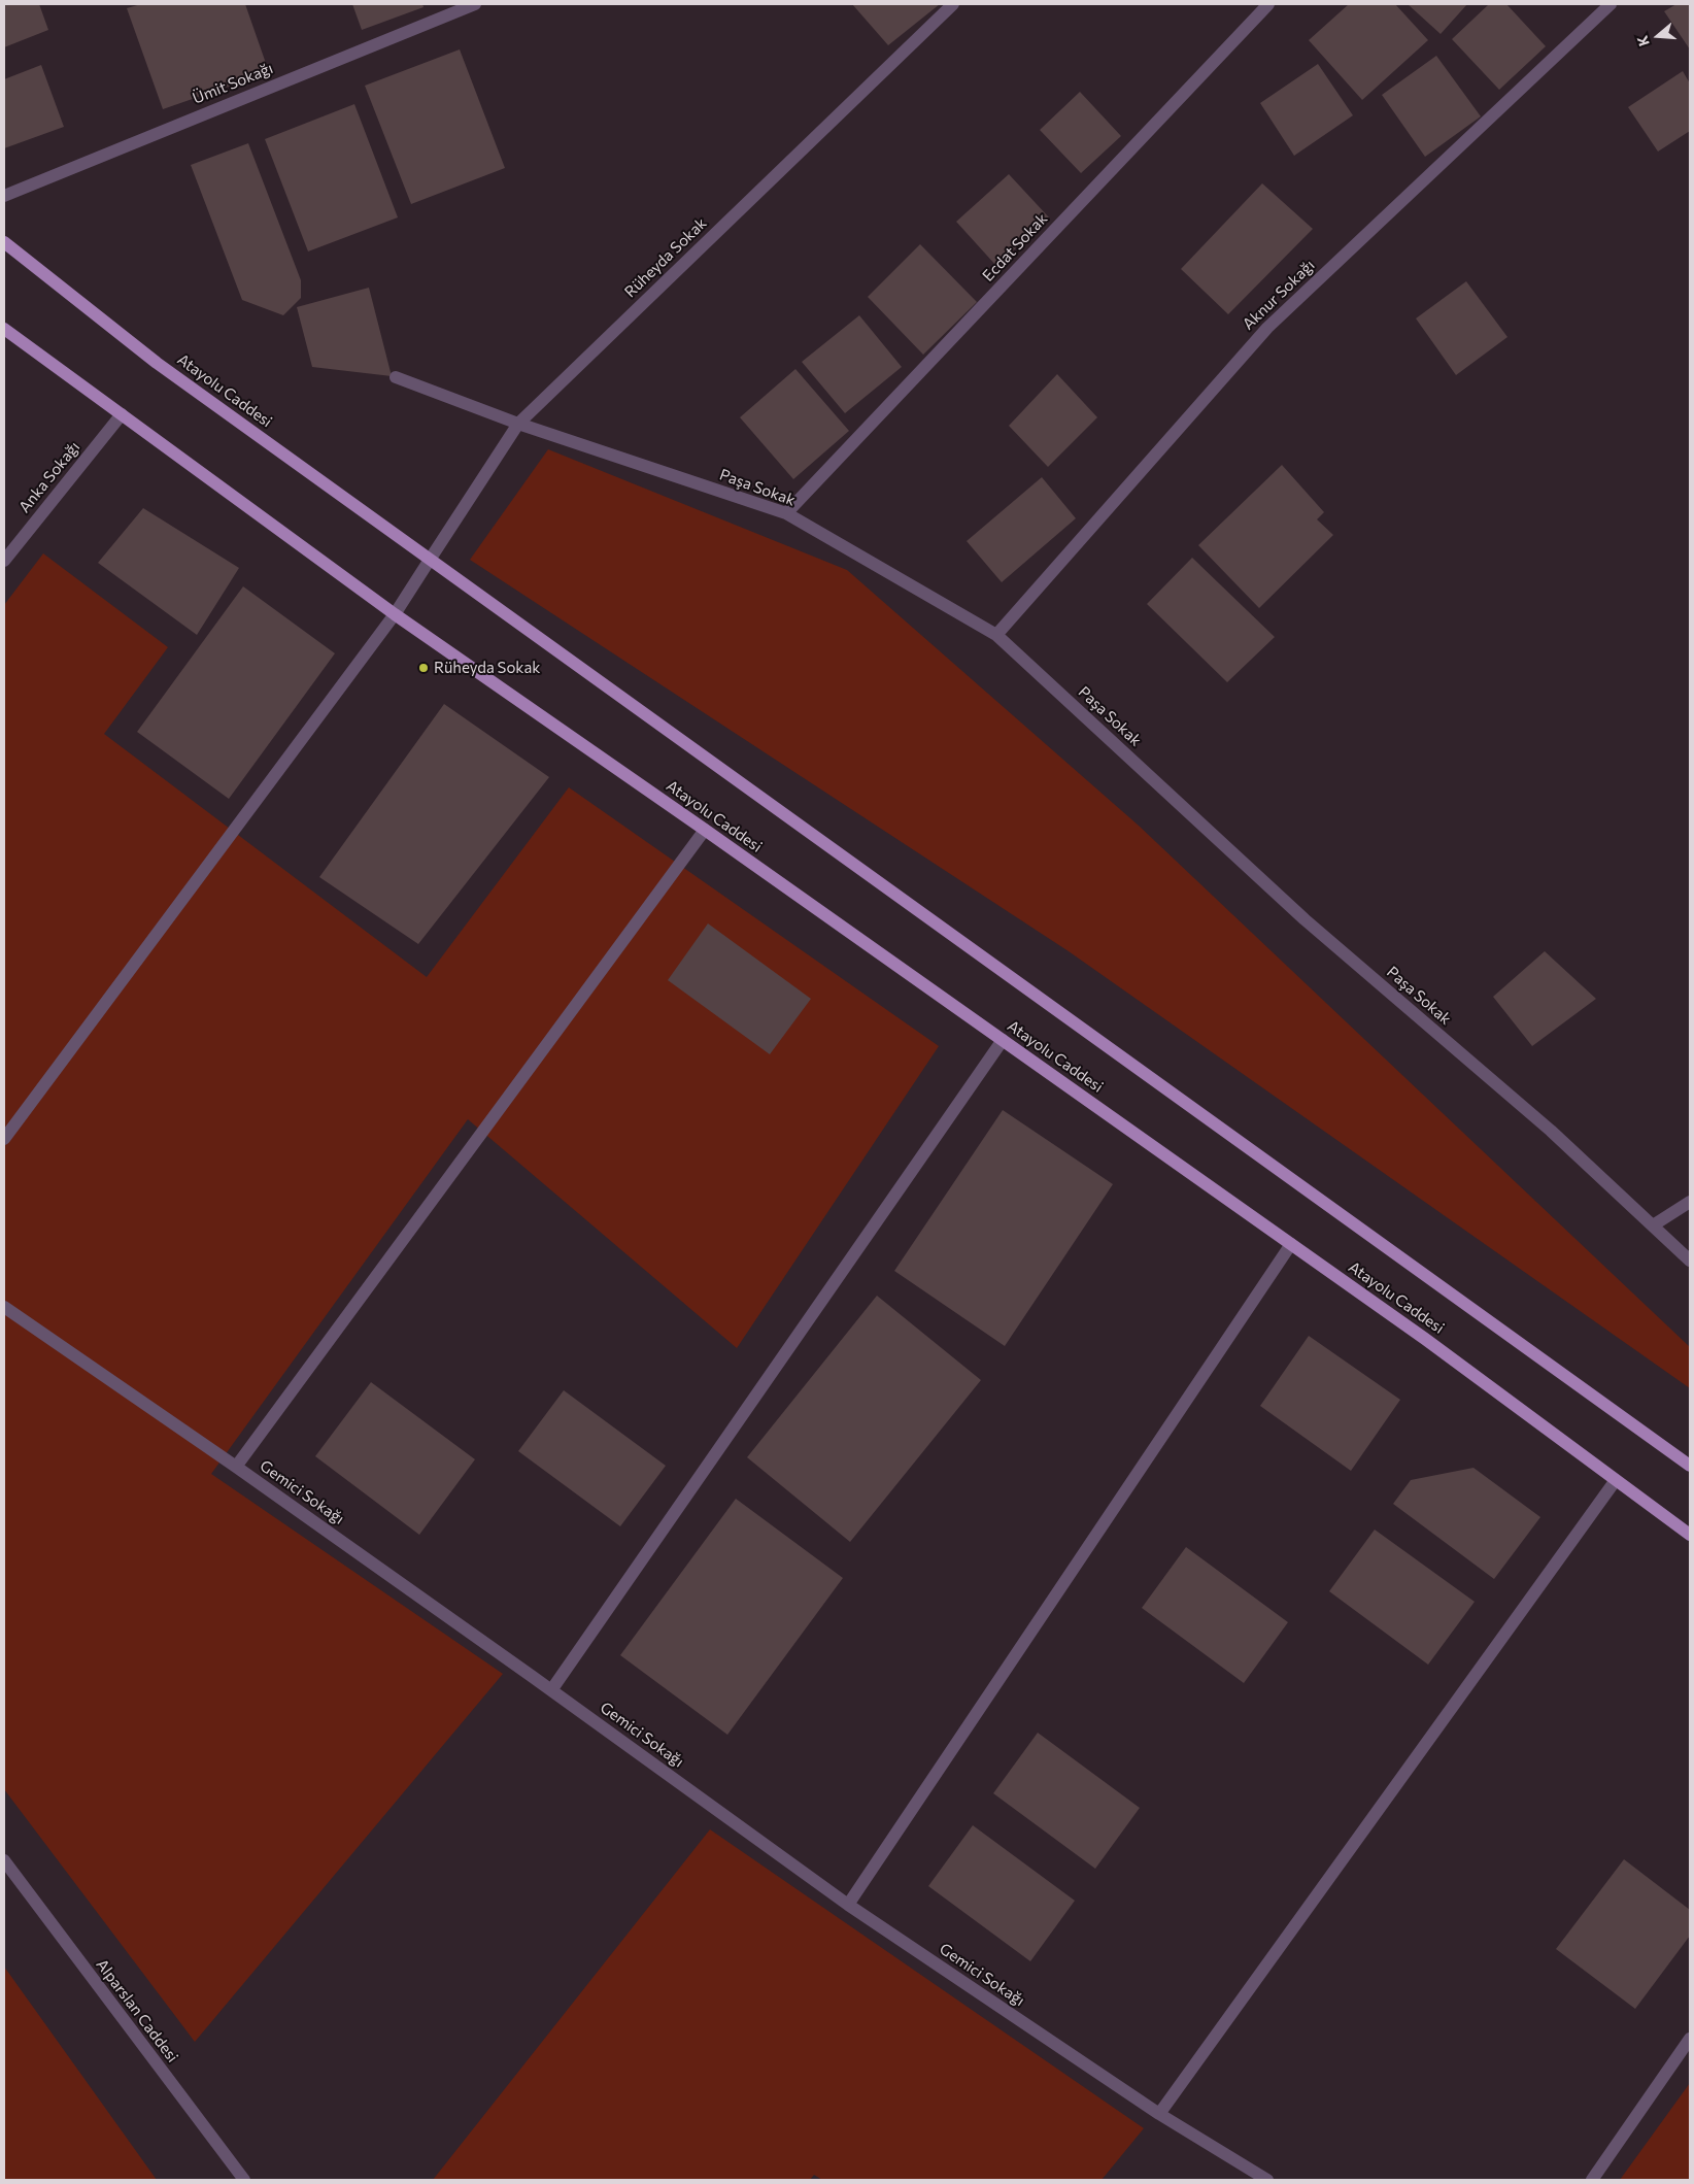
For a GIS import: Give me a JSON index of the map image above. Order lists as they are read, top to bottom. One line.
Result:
{"streets":{"main road":["Atayolu Caddesi"],"street":["Ümit Sokağı","Ecdat Sokak","Rüheyda Sokak","Aknur Sokağı","Anka Sokağı","Paşa Sokak","Gemici Sokağı","Alparslan Caddesi"]},"crossings":[["Ecdat Sokak","Paşa Sokak"],["Rüheyda Sokak","Atayolu Caddesi"],["Rüheyda Sokak","Paşa Sokak"],["Aknur Sokağı","Paşa Sokak"],["Atayolu Caddesi","Anka Sokağı"]],"places":["Rüheyda Sokak"],"north":"left"}
